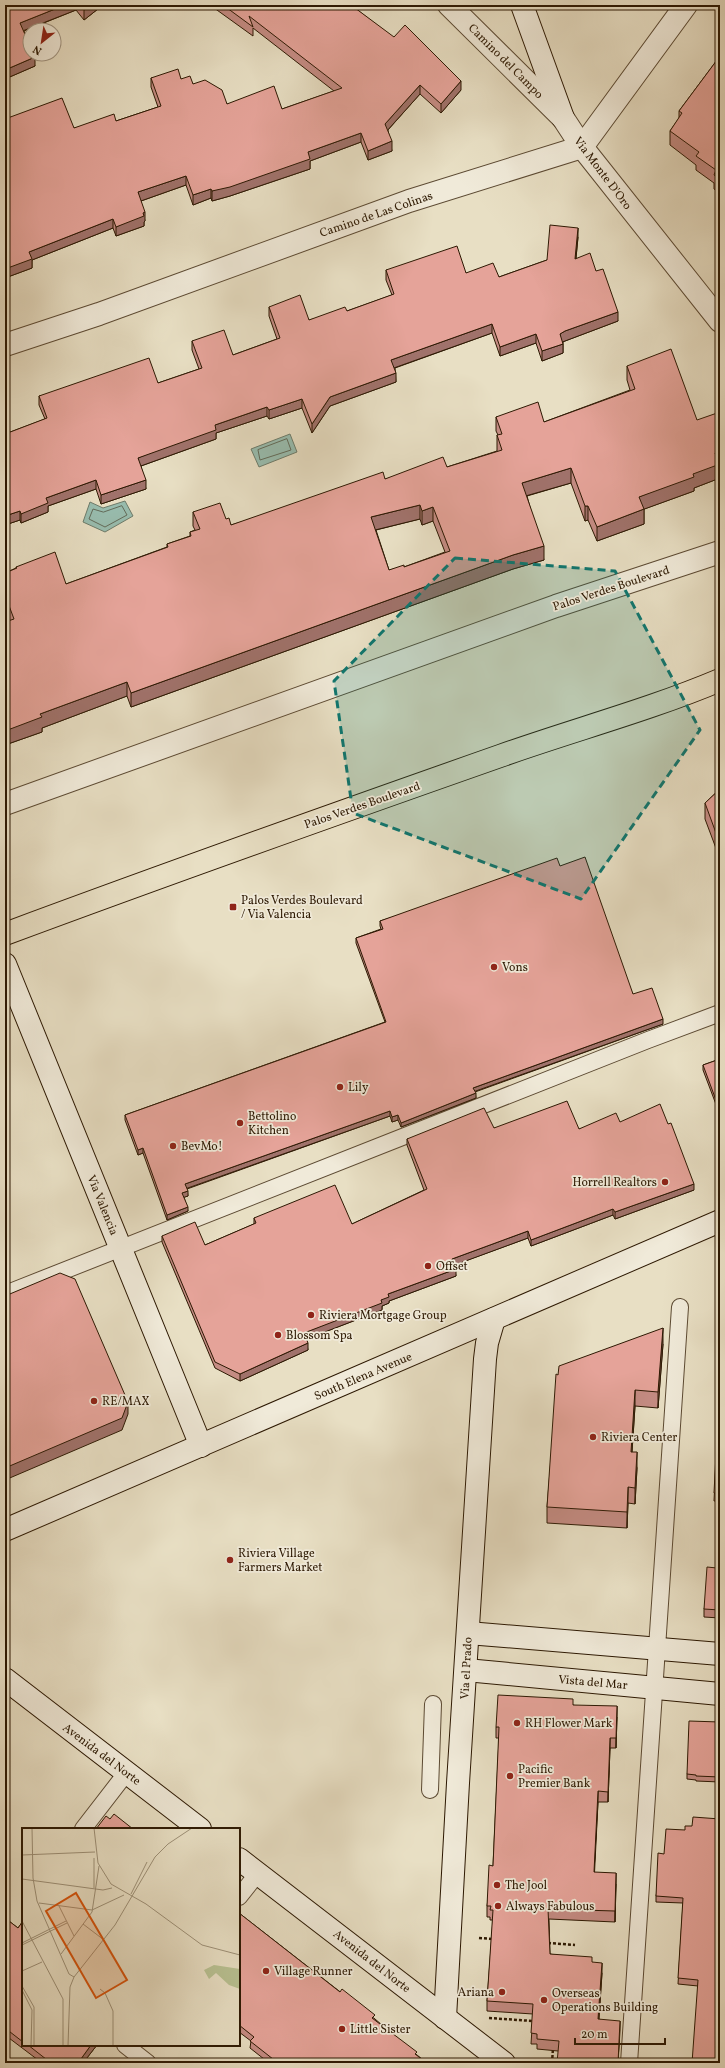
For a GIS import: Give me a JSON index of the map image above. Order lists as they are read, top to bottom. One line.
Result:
{"streets":{"main road":["Palos Verdes Boulevard"],"street":["Camino del Campo","Via Monte D'Oro","Camino de Las Colinas","Via Valencia","South Elena Avenue","Via el Prado","Vista del Mar","Avenida del Norte"]},"crossings":[["Camino del Campo","Via Monte D'Oro"],["Via Monte D'Oro","Camino de Las Colinas"],["Via Valencia","South Elena Avenue"],["South Elena Avenue","Via el Prado"],["Via el Prado","Vista del Mar"],["Via el Prado","Avenida del Norte"]],"places":{"transit":["Palos Verdes Boulevard / Via Valencia"],"other":["Vons","Lily","Bettolino Kitchen","BevMo!","Horrell Realtors","Offset","Riviera Mortgage Group","Blossom Spa","RE/MAX","Riviera Center","Riviera Village Farmers Market","RH Flower Mark","Pacific Premier Bank","The Jool","Always Fabulous","Village Runner","Ariana","Overseas Operations Building","Little Sister"]},"scale_bar":"20 m","north":"bottom left"}
